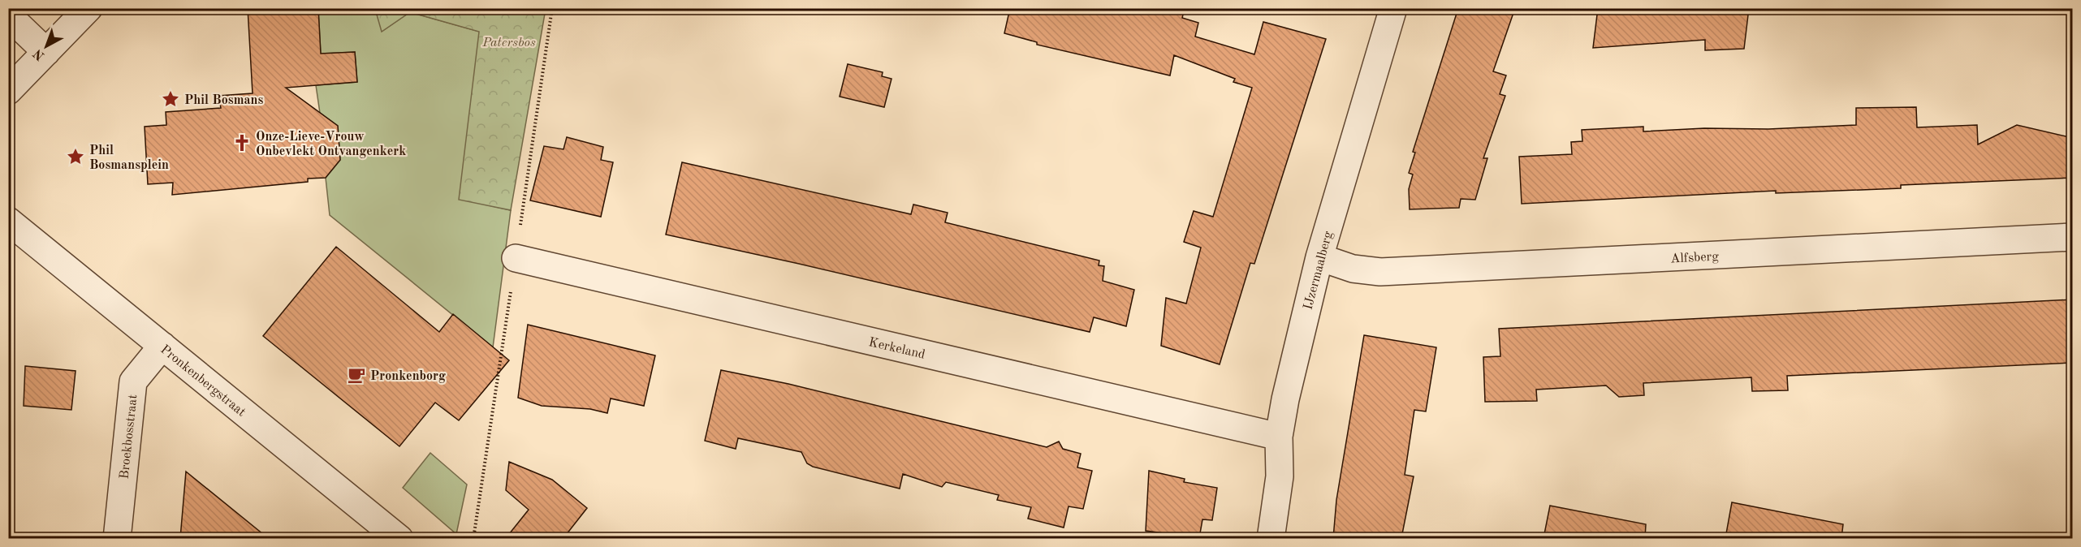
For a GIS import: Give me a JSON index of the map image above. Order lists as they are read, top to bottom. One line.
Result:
{"streets":{"street":["Alfsberg","IJzermaalberg","Kerkeland","Pronkenbergstraat","Broekbosstraat"]},"crossings":[["Alfsberg","IJzermaalberg"],["IJzermaalberg","Kerkeland"],["Pronkenbergstraat","Broekbosstraat"]],"parks":["Patersbos"],"places":{"place":["Phil Bosmans","Phil Bosmansplein"],"church":["Onze-Lieve-Vrouw Onbevlekt Ontvangenkerk"],"cafe":["Pronkenborg"]},"north":"bottom left"}
